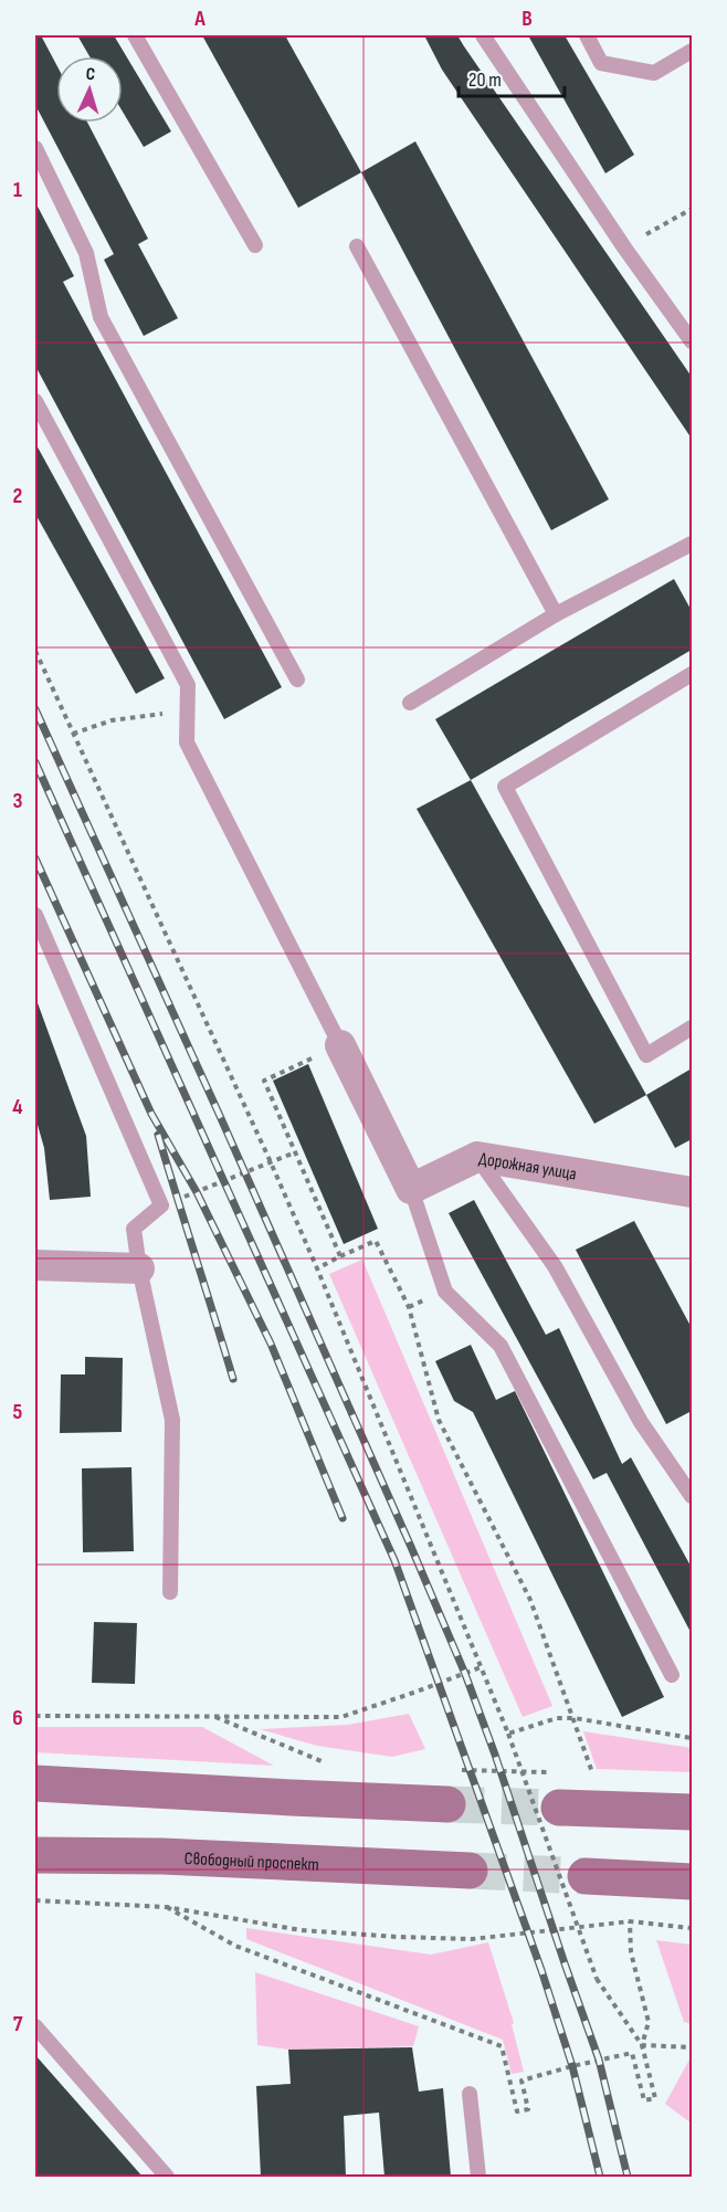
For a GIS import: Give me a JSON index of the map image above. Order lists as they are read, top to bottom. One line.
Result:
{"streets":{"main road":["Свободный проспект"],"street":["Дорожная улица"]},"scale_bar":"20 m","north":"top","grid":{"columns":["A","B"],"rows":["1","2","3","4","5","6","7"]}}
